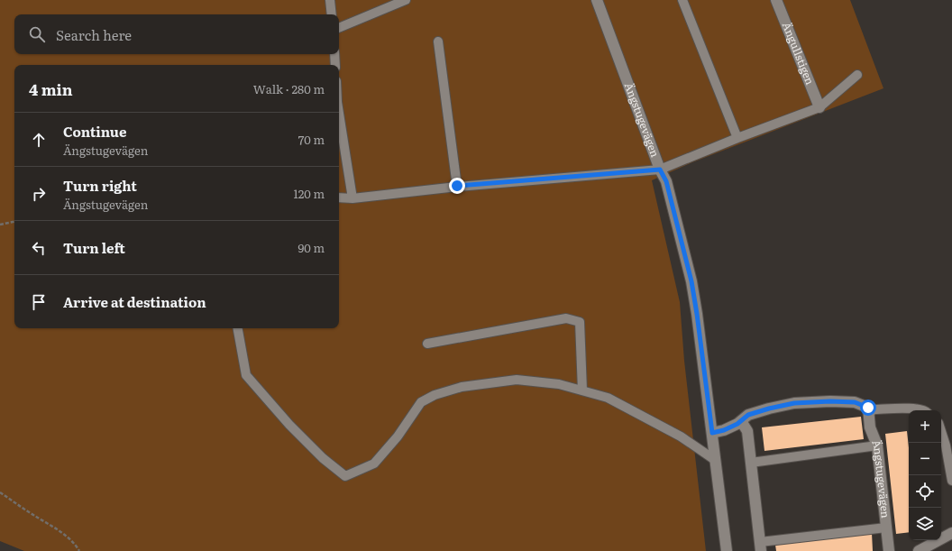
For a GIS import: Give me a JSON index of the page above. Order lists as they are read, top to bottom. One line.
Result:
{"streets":{"street":["Ängullstigen","Ängstugevägen"]},"page":{"search":"Search here","heading":["4 min","Walk · 280 m"],"list":[["Continue","Ängstugevägen","70 m"],["Turn right","Ängstugevägen","120 m"],["Turn left","90 m"],"Arrive at destination"],"map_buttons":["+","−"]}}
